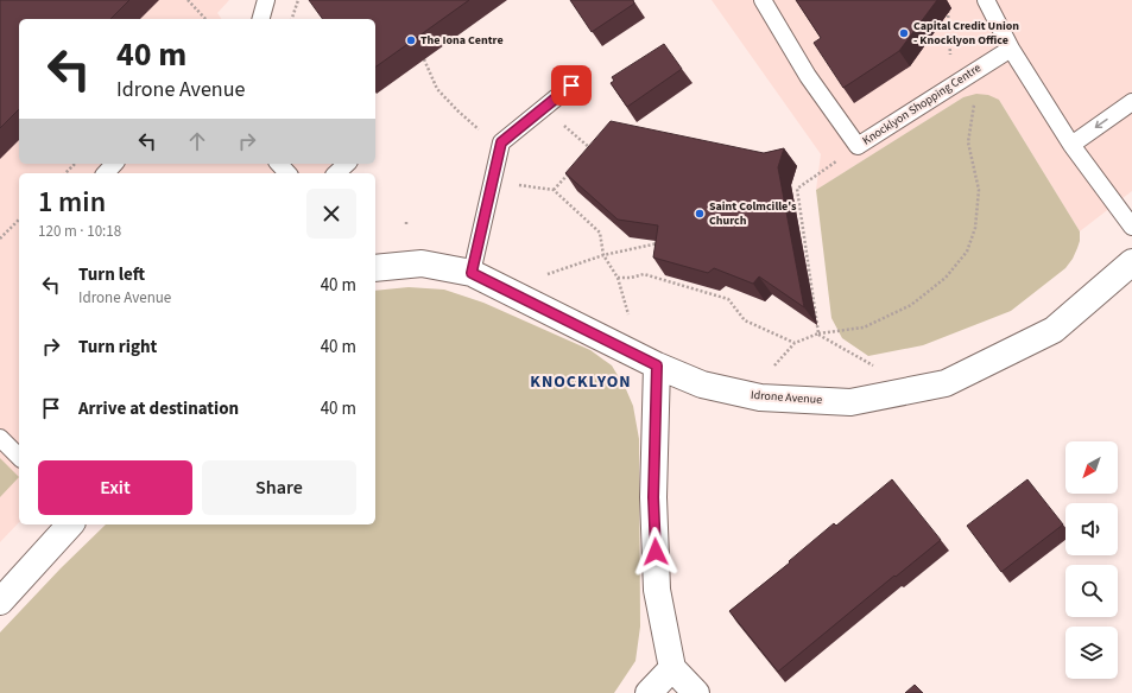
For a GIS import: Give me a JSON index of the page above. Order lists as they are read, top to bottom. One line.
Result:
{"streets":{"street":["Idrone Avenue"],"lane":["Knocklyon Shopping Centre"]},"districts":["KNOCKLYON"],"places":["Capital Credit Union - Knocklyon Office","The Iona Centre","Saint Colmcille's Church"],"north":"bottom left","page":{"turn":["40 m","Idrone Avenue"],"heading":["1 min","120 m · 10:18"],"list":[{"name":"Turn left","note":"Idrone Avenue","value":"40 m"},{"name":"Turn right","value":"40 m"},{"name":"Arrive at destination","value":"40 m"}],"buttons":["Exit","Share"]}}
